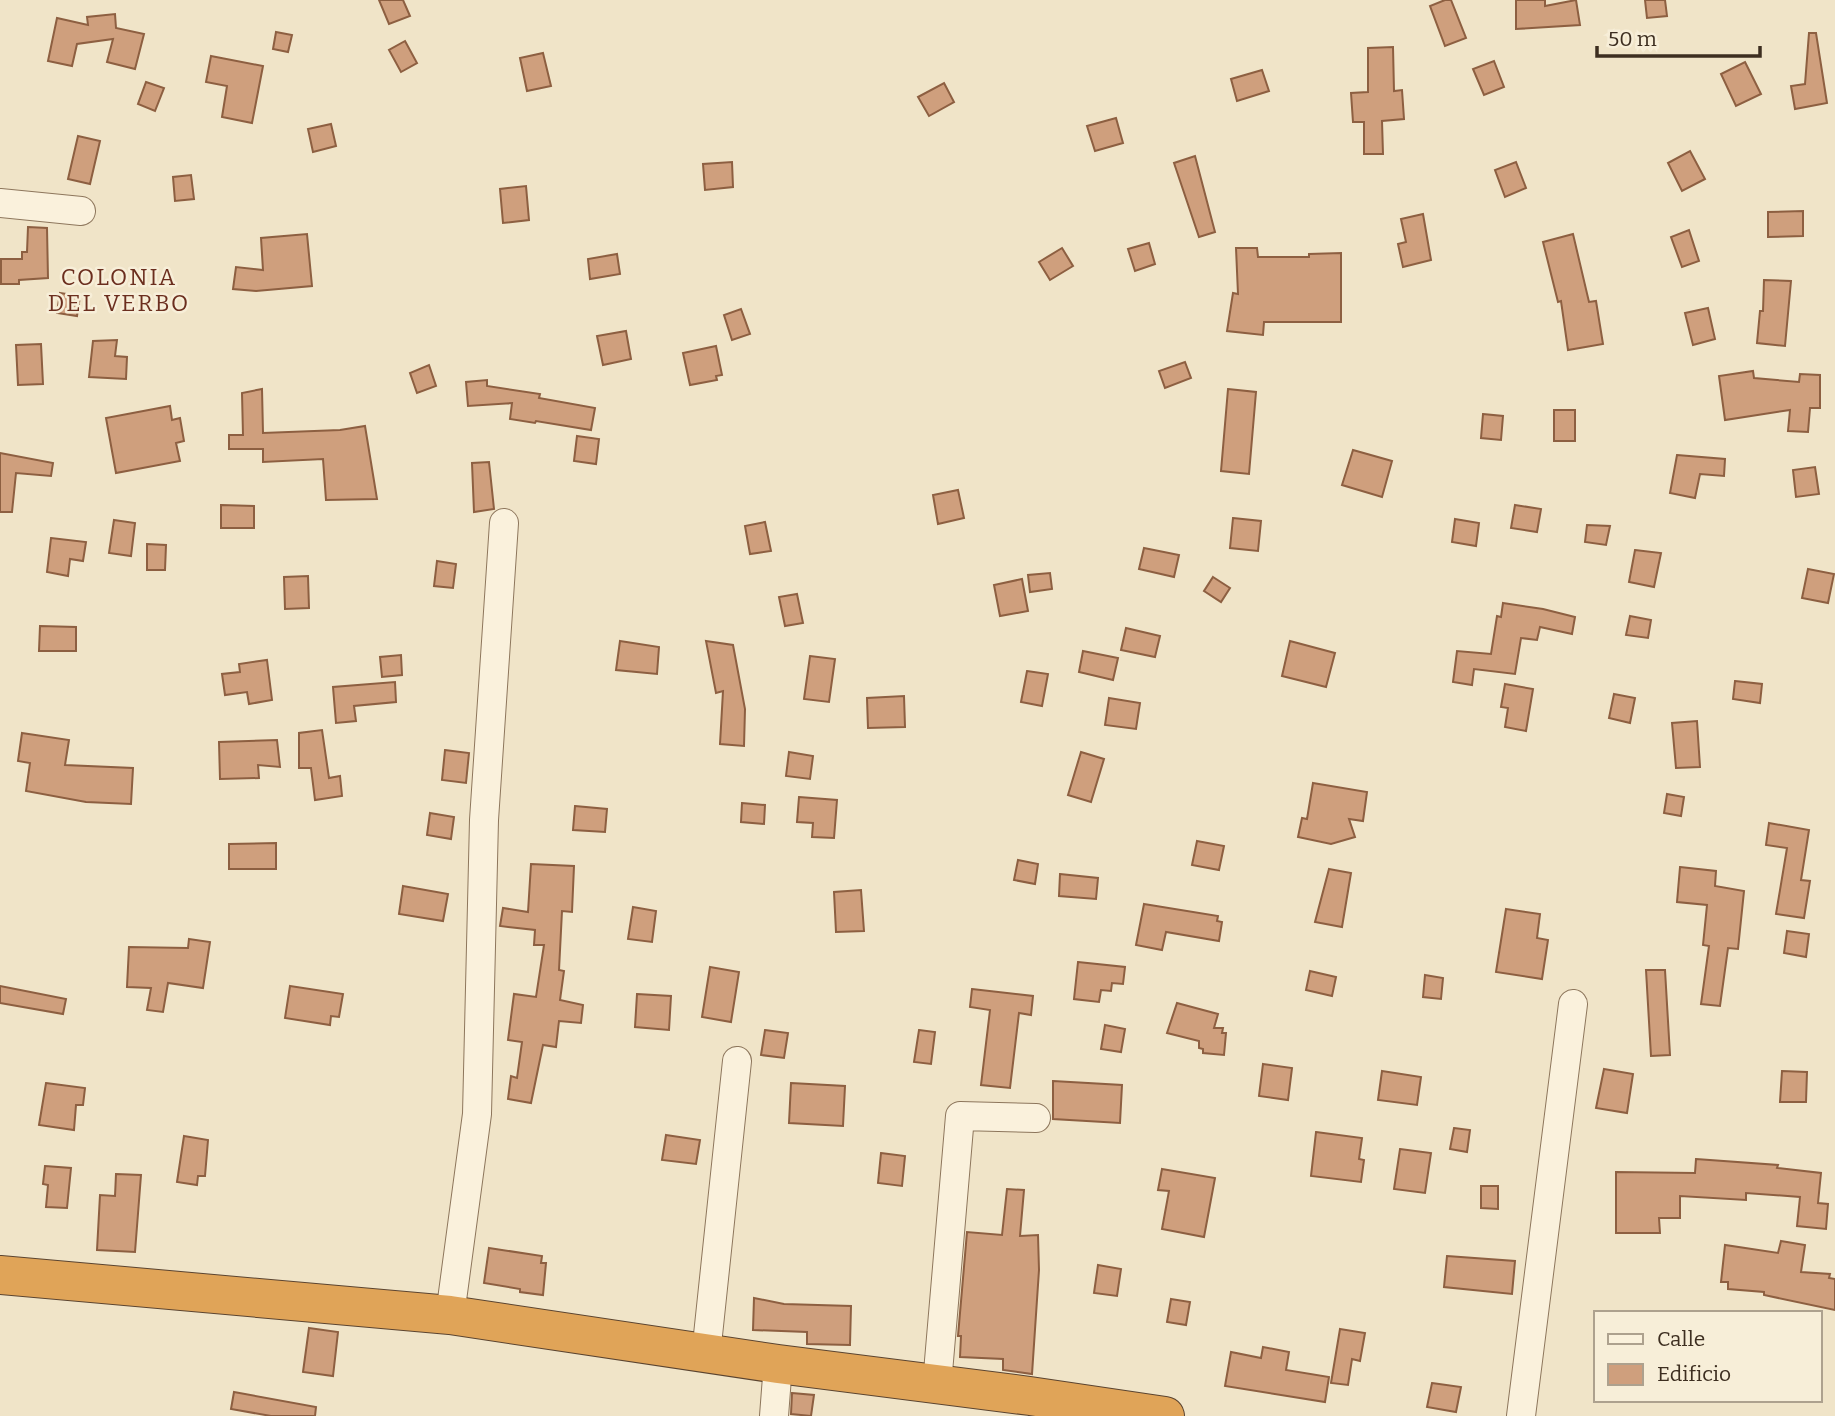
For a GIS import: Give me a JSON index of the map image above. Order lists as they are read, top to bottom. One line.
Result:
{"districts":["COLONIA DEL VERBO"],"legend":["Calle","Edificio"],"scale_bar":"50 m"}
